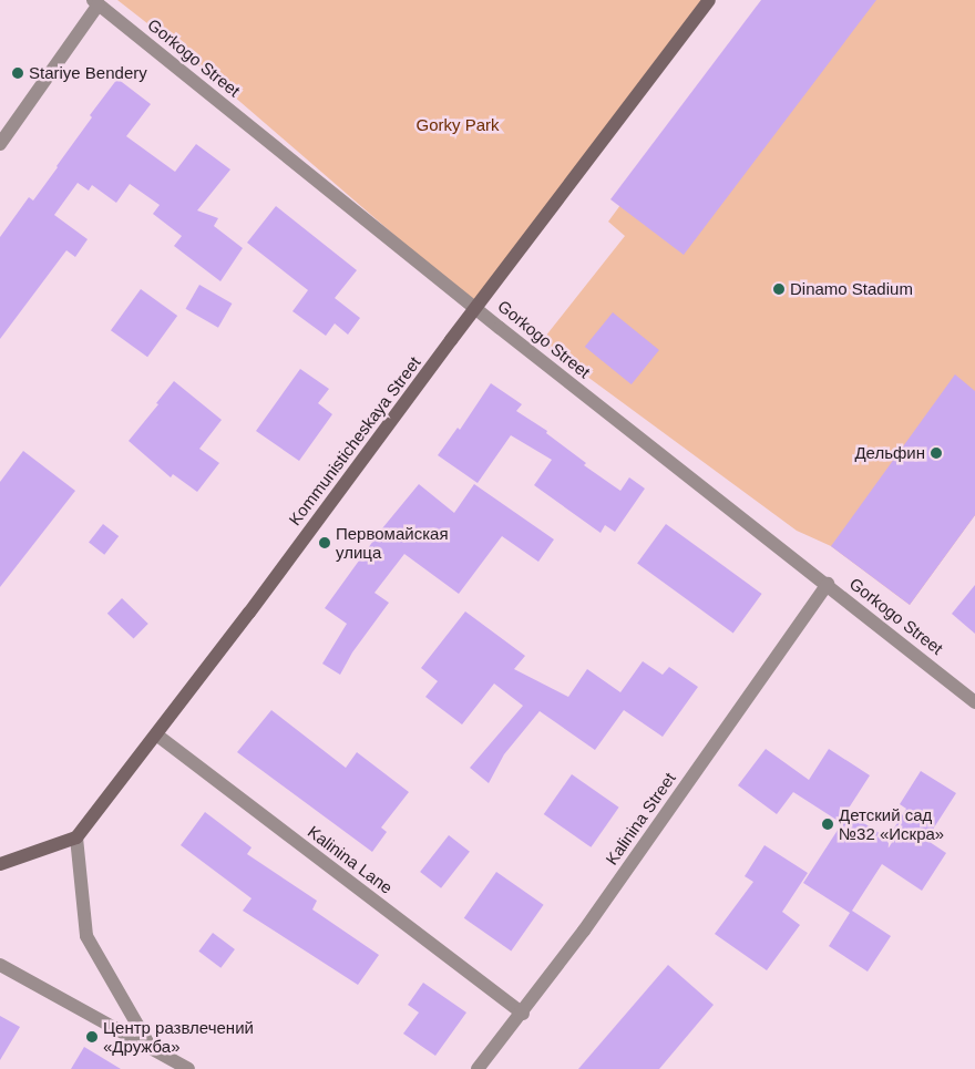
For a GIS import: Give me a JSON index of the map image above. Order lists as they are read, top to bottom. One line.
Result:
{"streets":{"main road":["Kommunisticheskaya Street"],"street":["Gorkogo Street","Kalinina Street","Kalinina Lane"]},"crossings":[["Gorkogo Street","Kommunisticheskaya Street"],["Gorkogo Street","Kalinina Street"],["Kommunisticheskaya Street","Kalinina Lane"],["Kalinina Street","Kalinina Lane"]],"parks":["Gorky Park"],"places":["Stariye Bendery","Dinamo Stadium","Дельфин","Первомайская улица","Детский сад №32 «Искра»","Центр развлечений «Дружба»"]}
